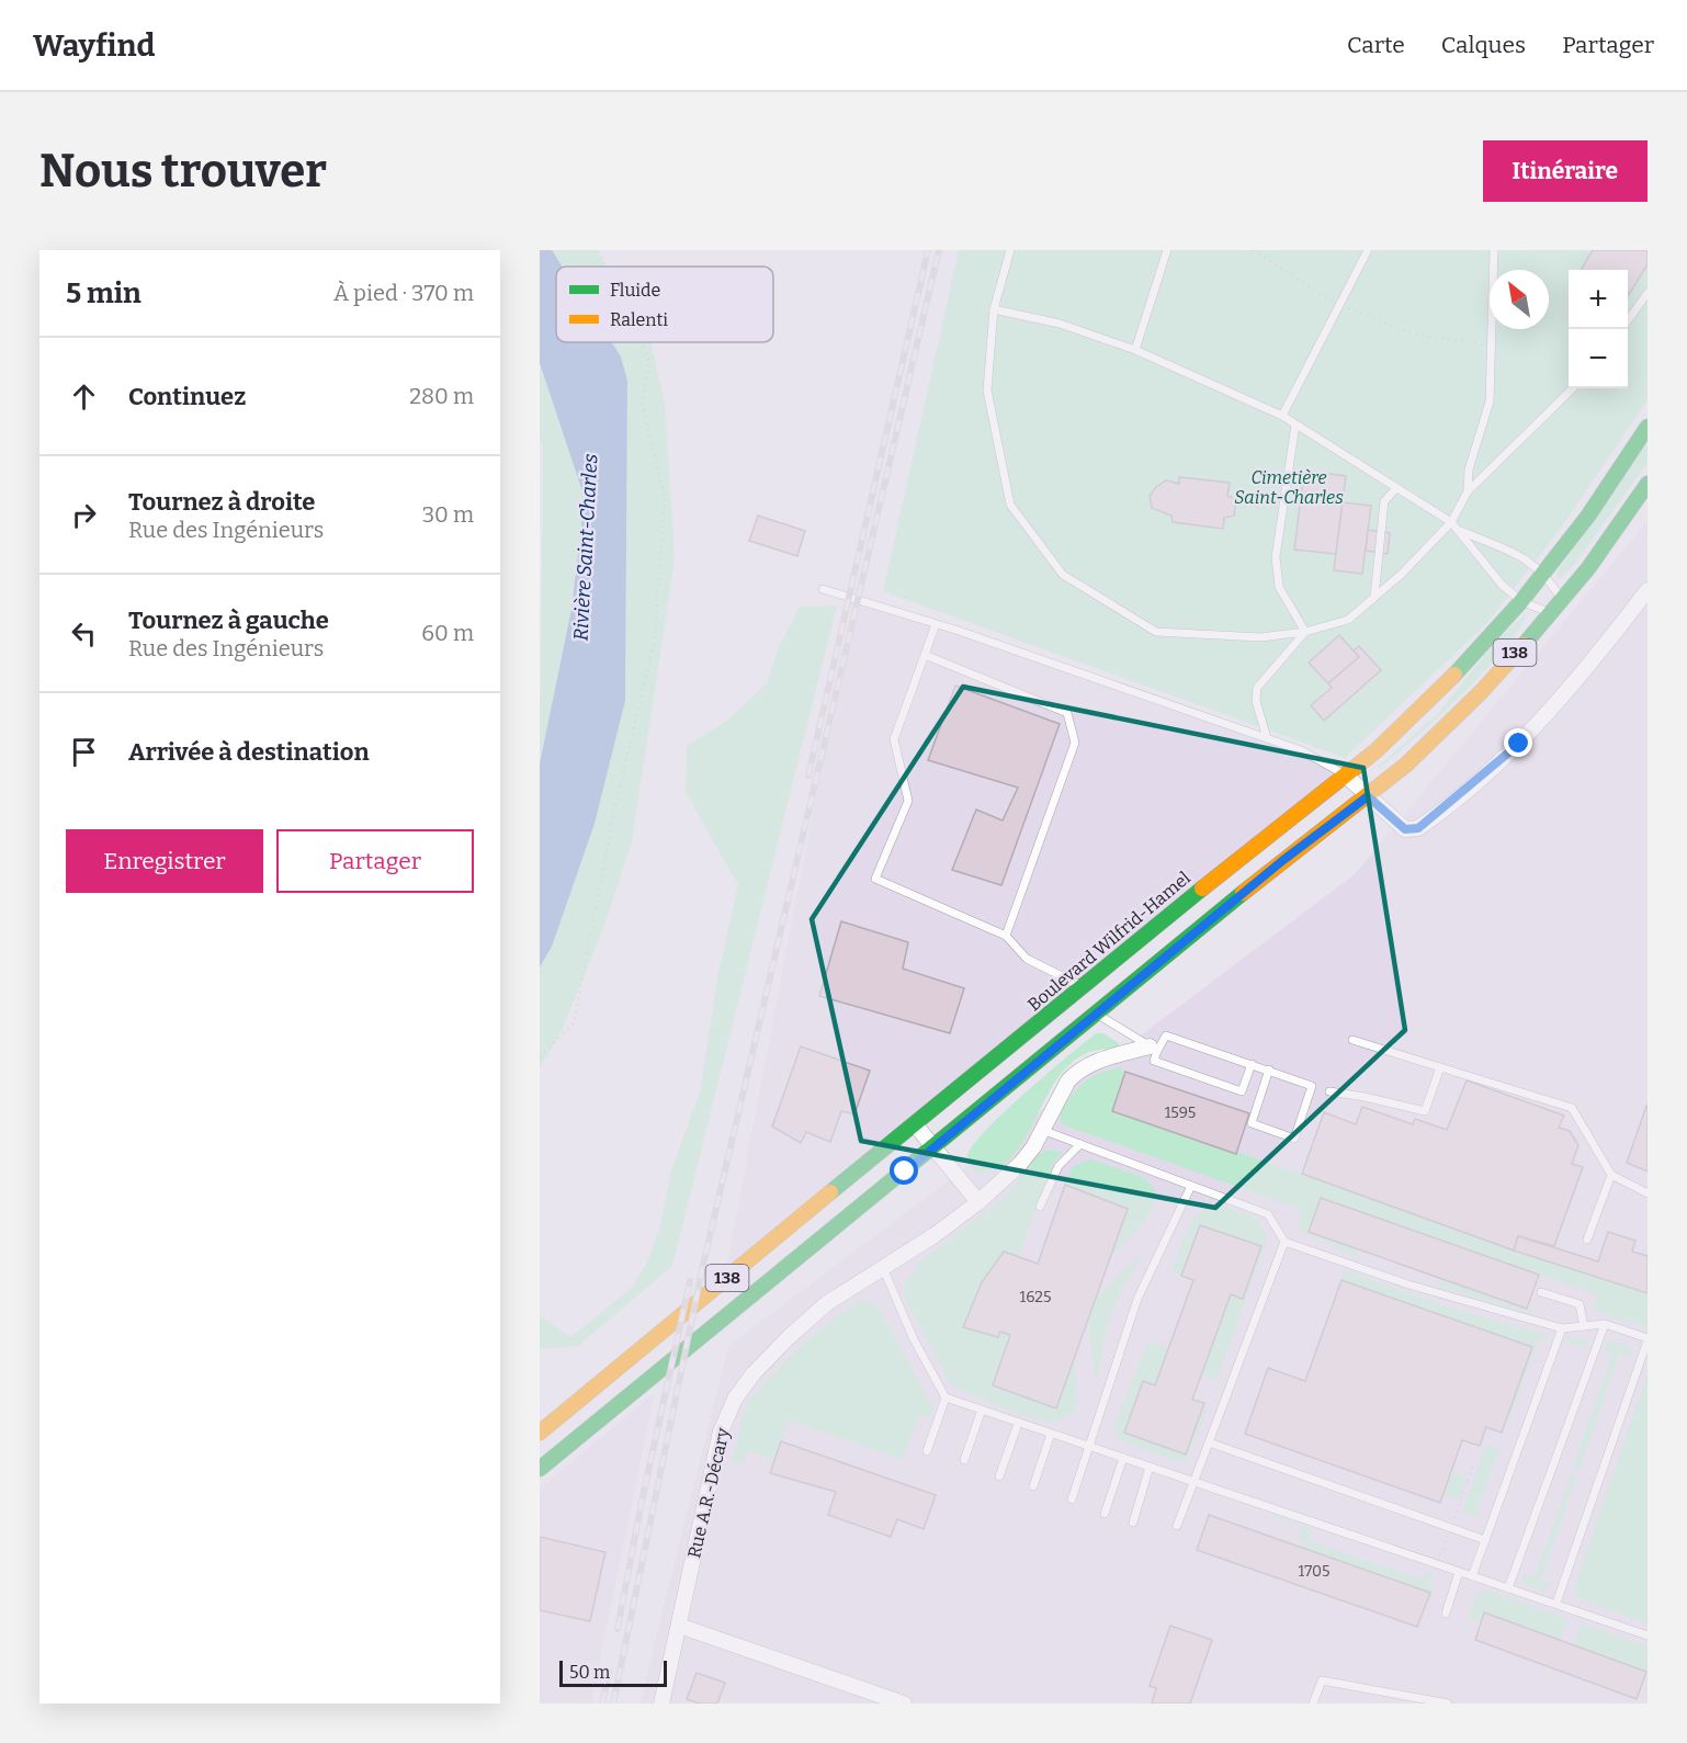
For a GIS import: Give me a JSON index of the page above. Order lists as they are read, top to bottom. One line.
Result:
{"streets":{"main road":["138","Boulevard Wilfrid-Hamel"],"street":["Rue A.R.-Décary"]},"water":["Rivière Saint-Charles"],"parks":["Cimetière Saint-Charles"],"house_numbers":["1595","1625","1705"],"legend":["Fluide","Ralenti"],"scale_bar":"50 m","north":"top left","page":{"header":"Wayfind","nav":["Carte","Calques","Partager"],"buttons":["Itinéraire",["Enregistrer","Partager"]],"title":"Nous trouver","heading":["5 min","À pied · 370 m"],"map_buttons":["+","−"],"list":[["Continuez","280 m"],["Tournez à droite","Rue des Ingénieurs","30 m"],["Tournez à gauche","Rue des Ingénieurs","60 m"],"Arrivée à destination"],"scale":"50 m"}}
